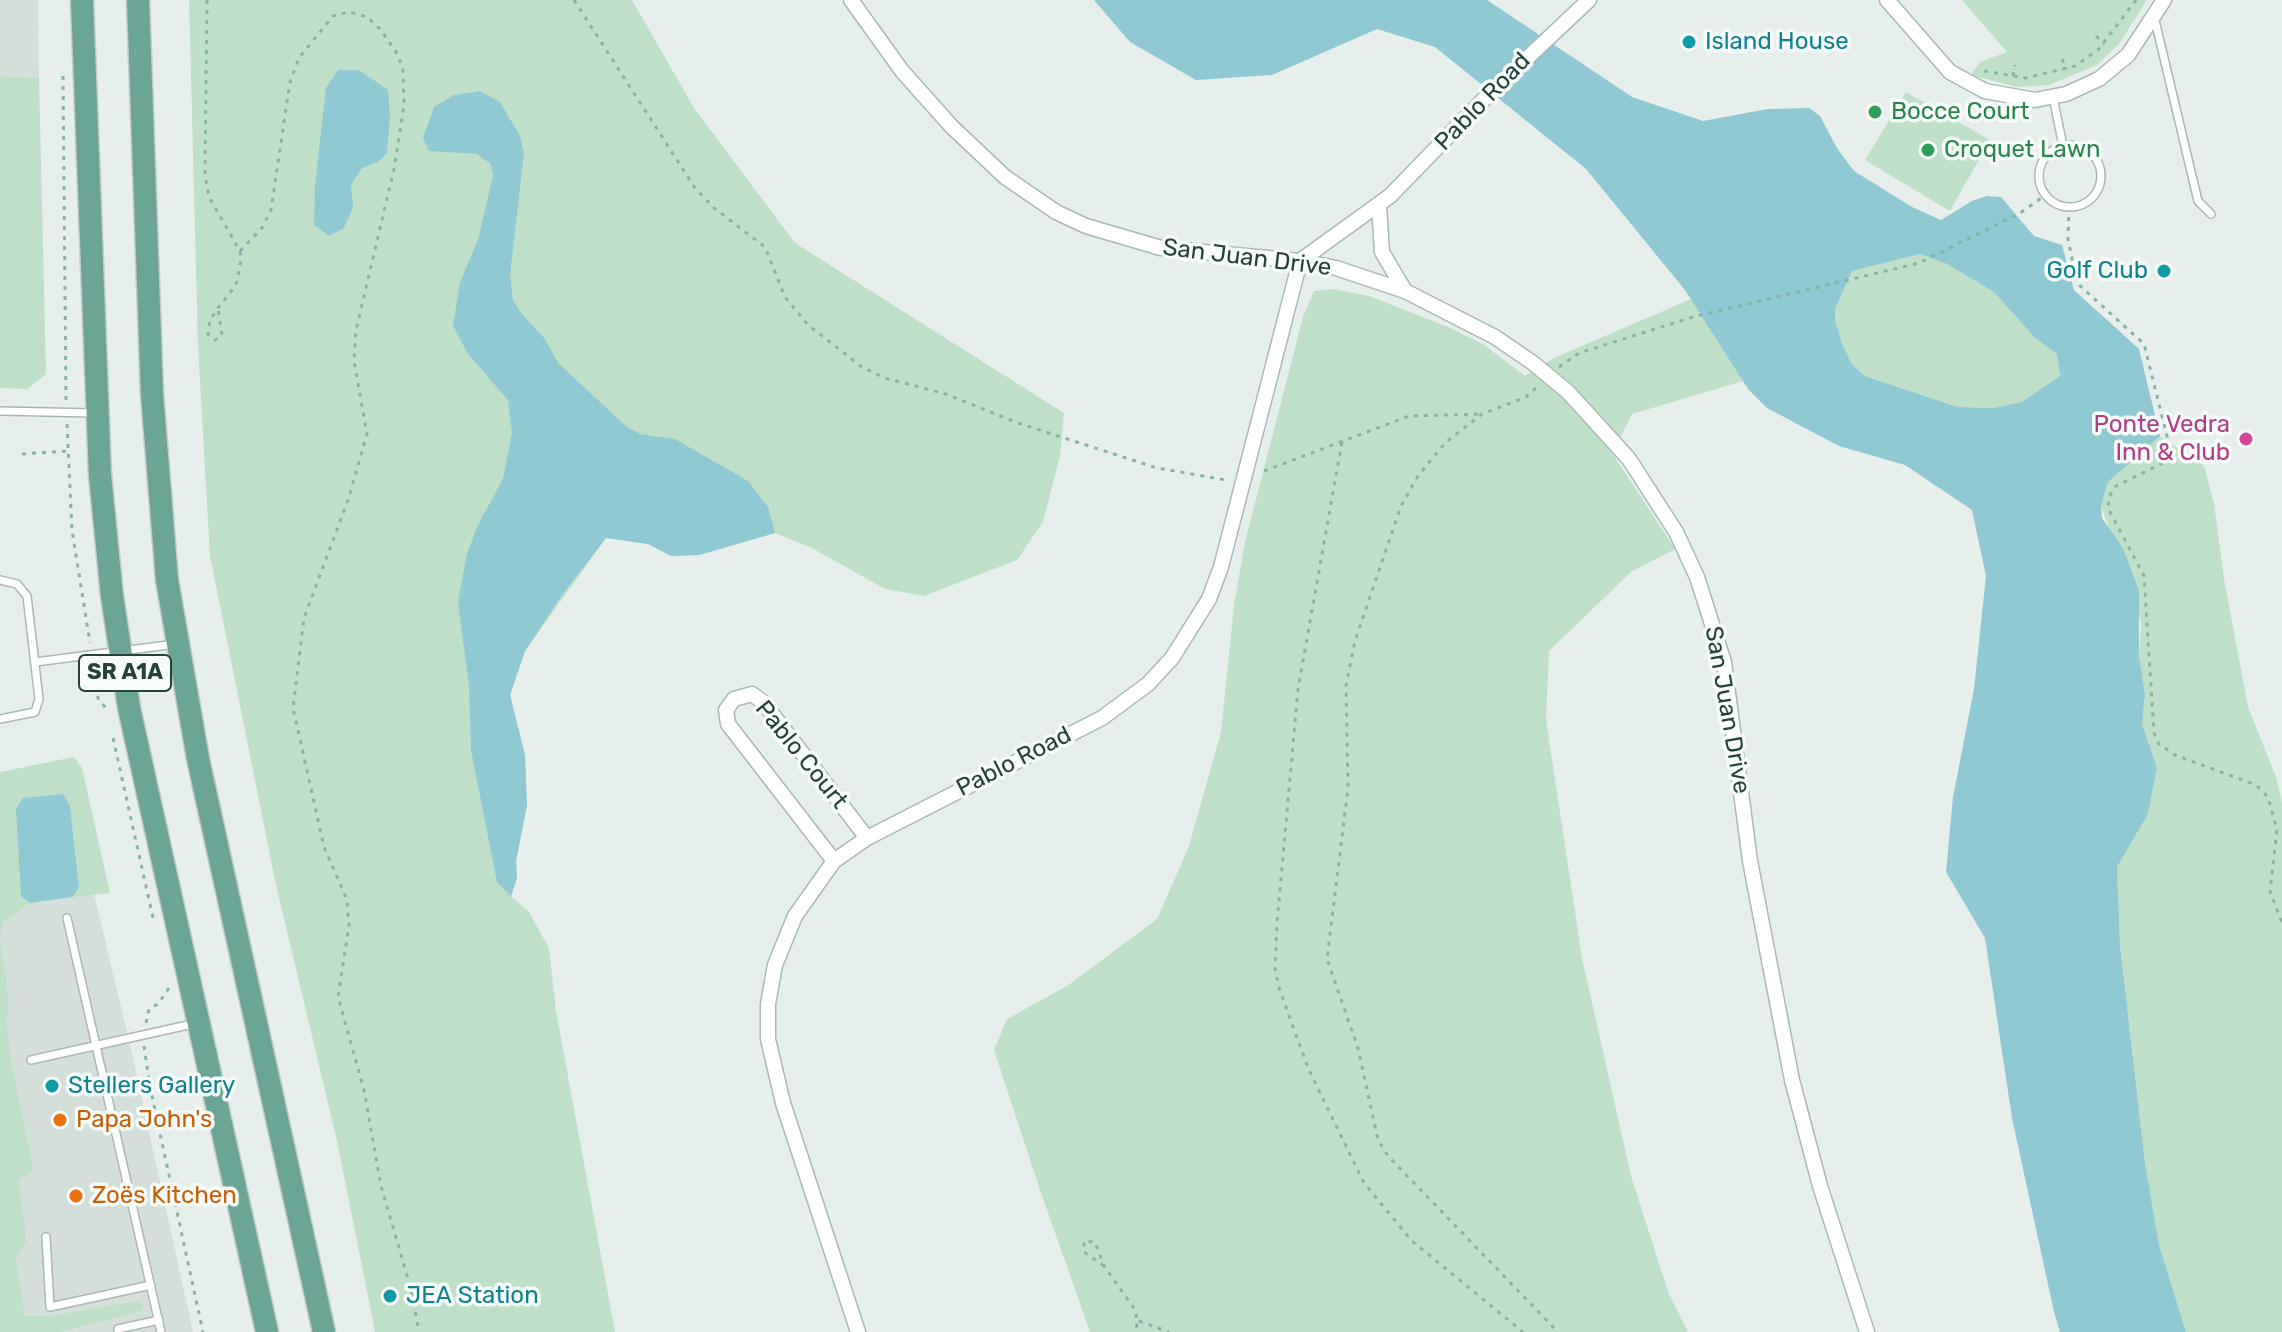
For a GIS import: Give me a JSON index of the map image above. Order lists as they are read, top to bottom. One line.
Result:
{"streets":{"main road":["SR A1A"],"street":["Pablo Road","San Juan Drive","Pablo Court"]},"crossings":[["Pablo Road","San Juan Drive"],["Pablo Road","Pablo Court"]],"places":["Island House","Bocce Court","Croquet Lawn","Golf Club","Ponte Vedra Inn & Club","Stellers Gallery","Papa John's","Zoës Kitchen","JEA Station"]}
